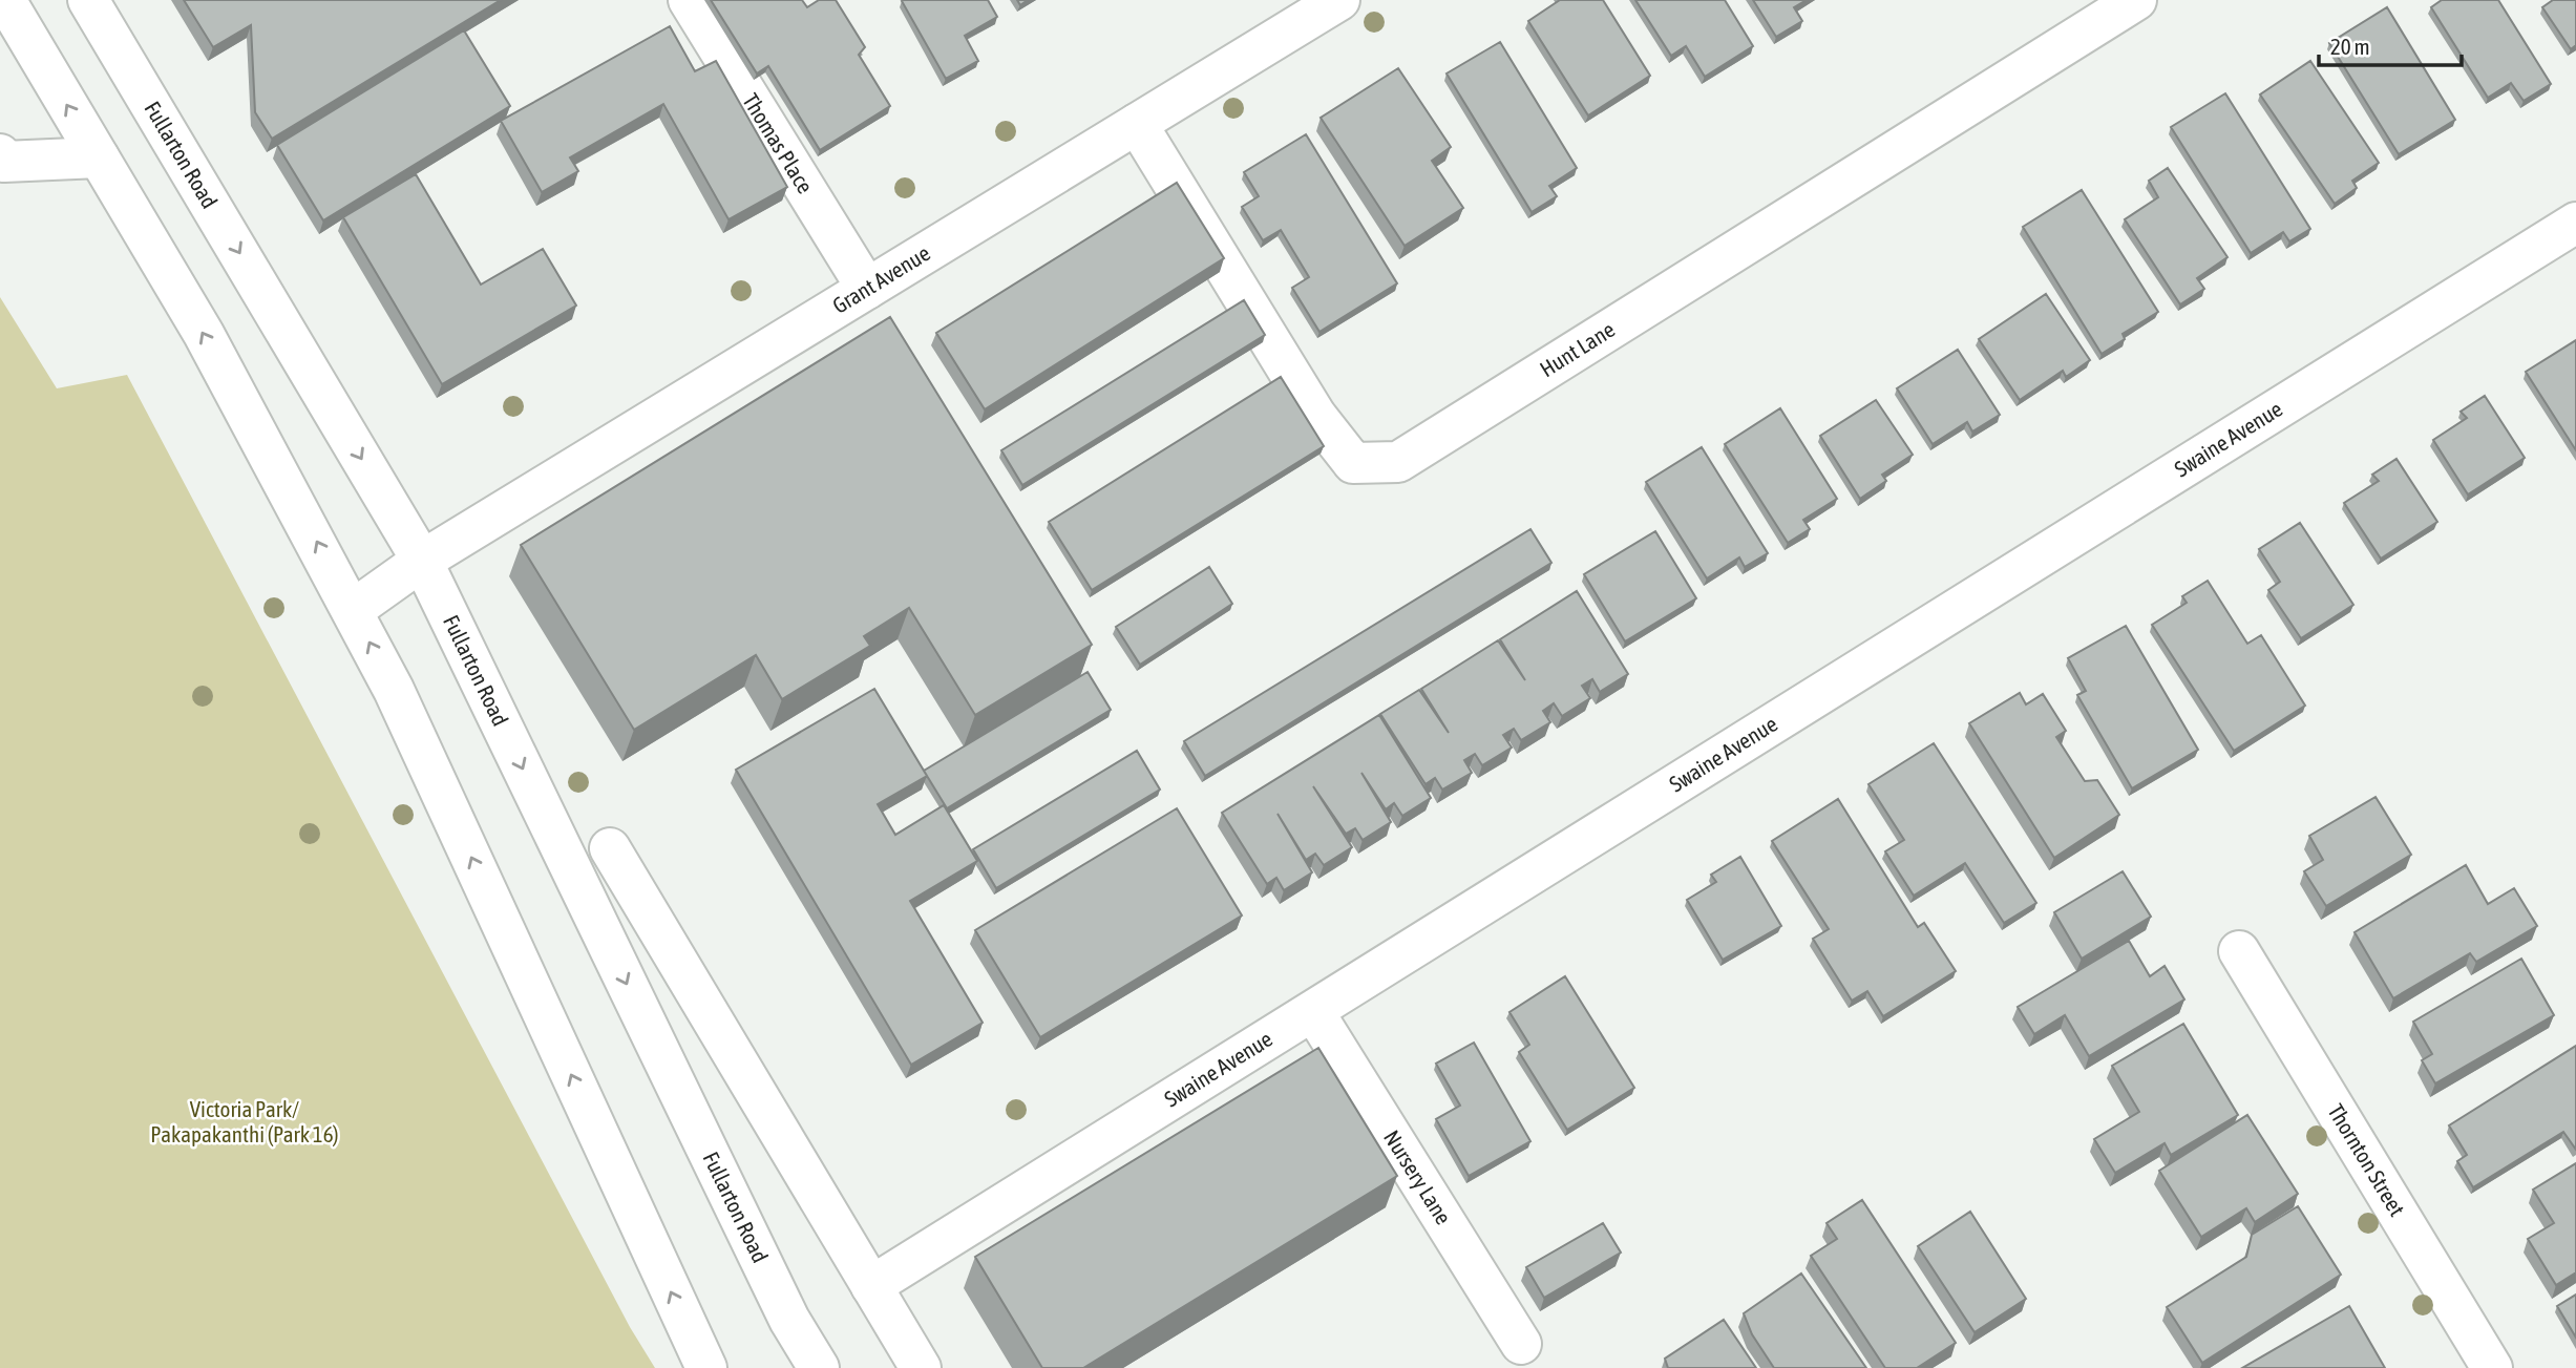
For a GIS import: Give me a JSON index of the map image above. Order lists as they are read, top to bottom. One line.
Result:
{"streets":{"main road":["Thomas Place","Fullarton Road","Grant Avenue","Hunt Lane","Swaine Avenue","Thornton Street","Nursery Lane"]},"crossings":[["Thomas Place","Grant Avenue"],["Fullarton Road","Grant Avenue"],["Grant Avenue","Hunt Lane"],["Swaine Avenue","Nursery Lane"]],"parks":["Victoria Park/ Pakapakanthi (Park 16)"],"scale_bar":"20 m"}
